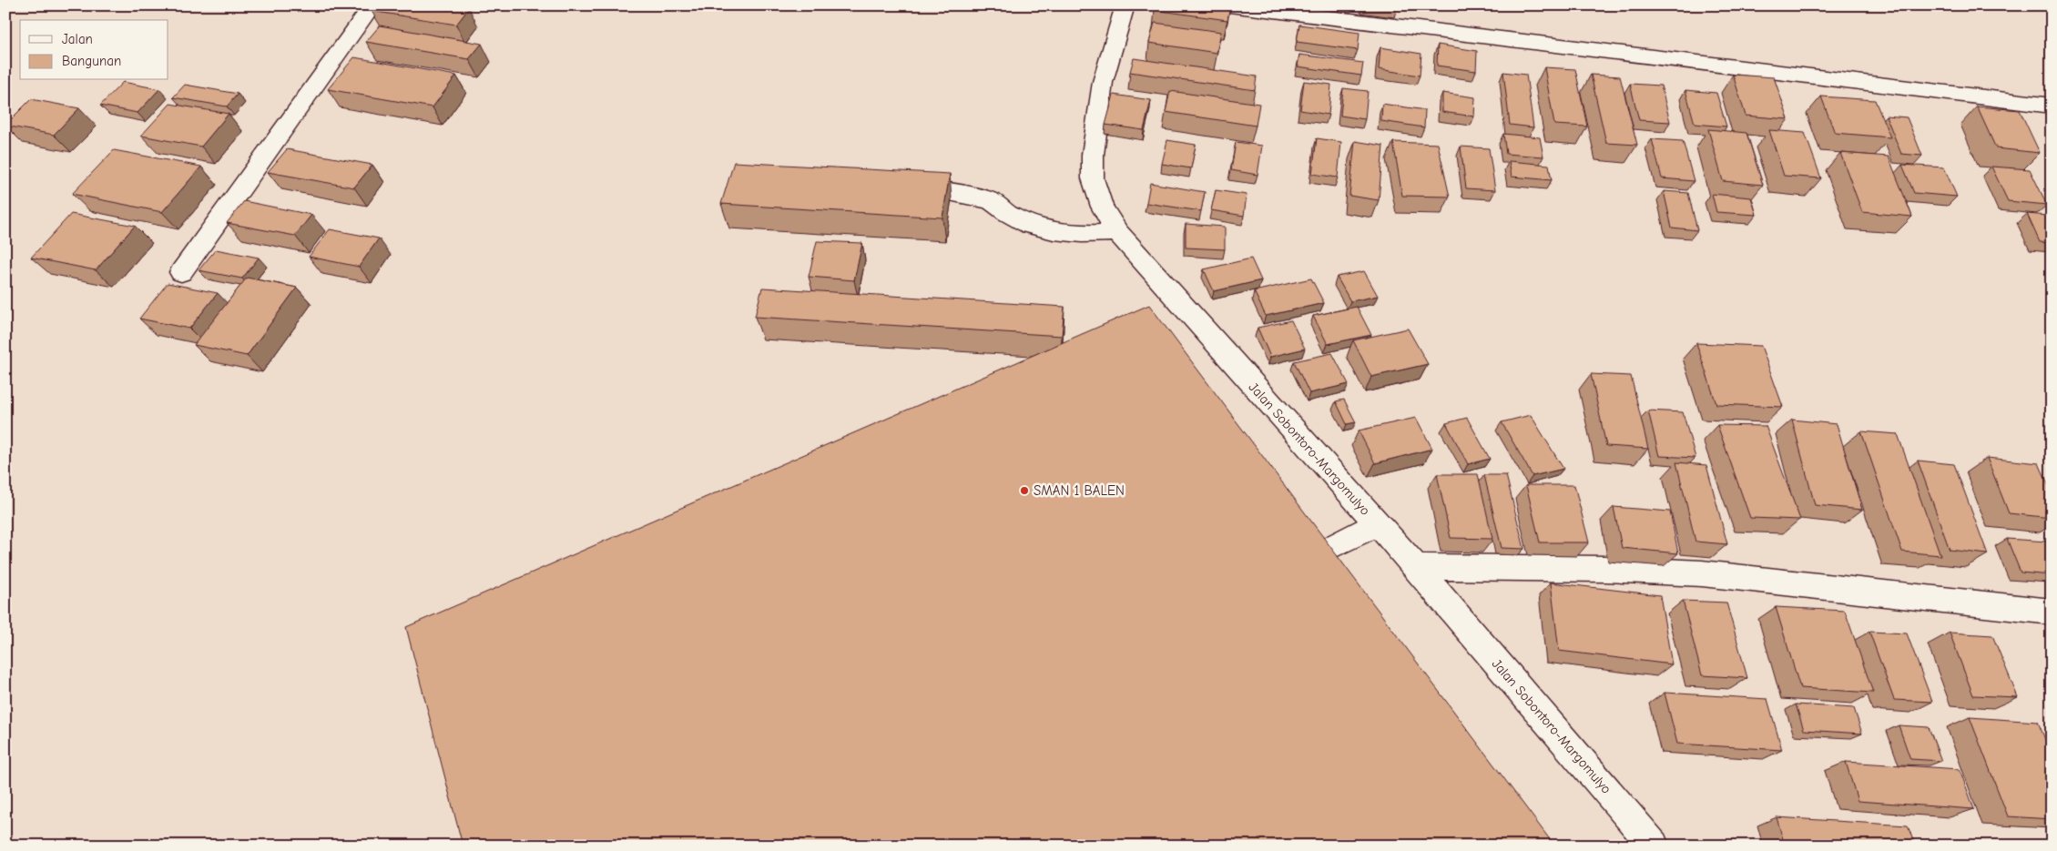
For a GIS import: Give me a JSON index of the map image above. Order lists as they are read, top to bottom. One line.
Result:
{"streets":{"street":["Jalan Sobontoro-Margomulyo"]},"places":["SMAN 1 BALEN"],"legend":["Jalan","Bangunan"]}
